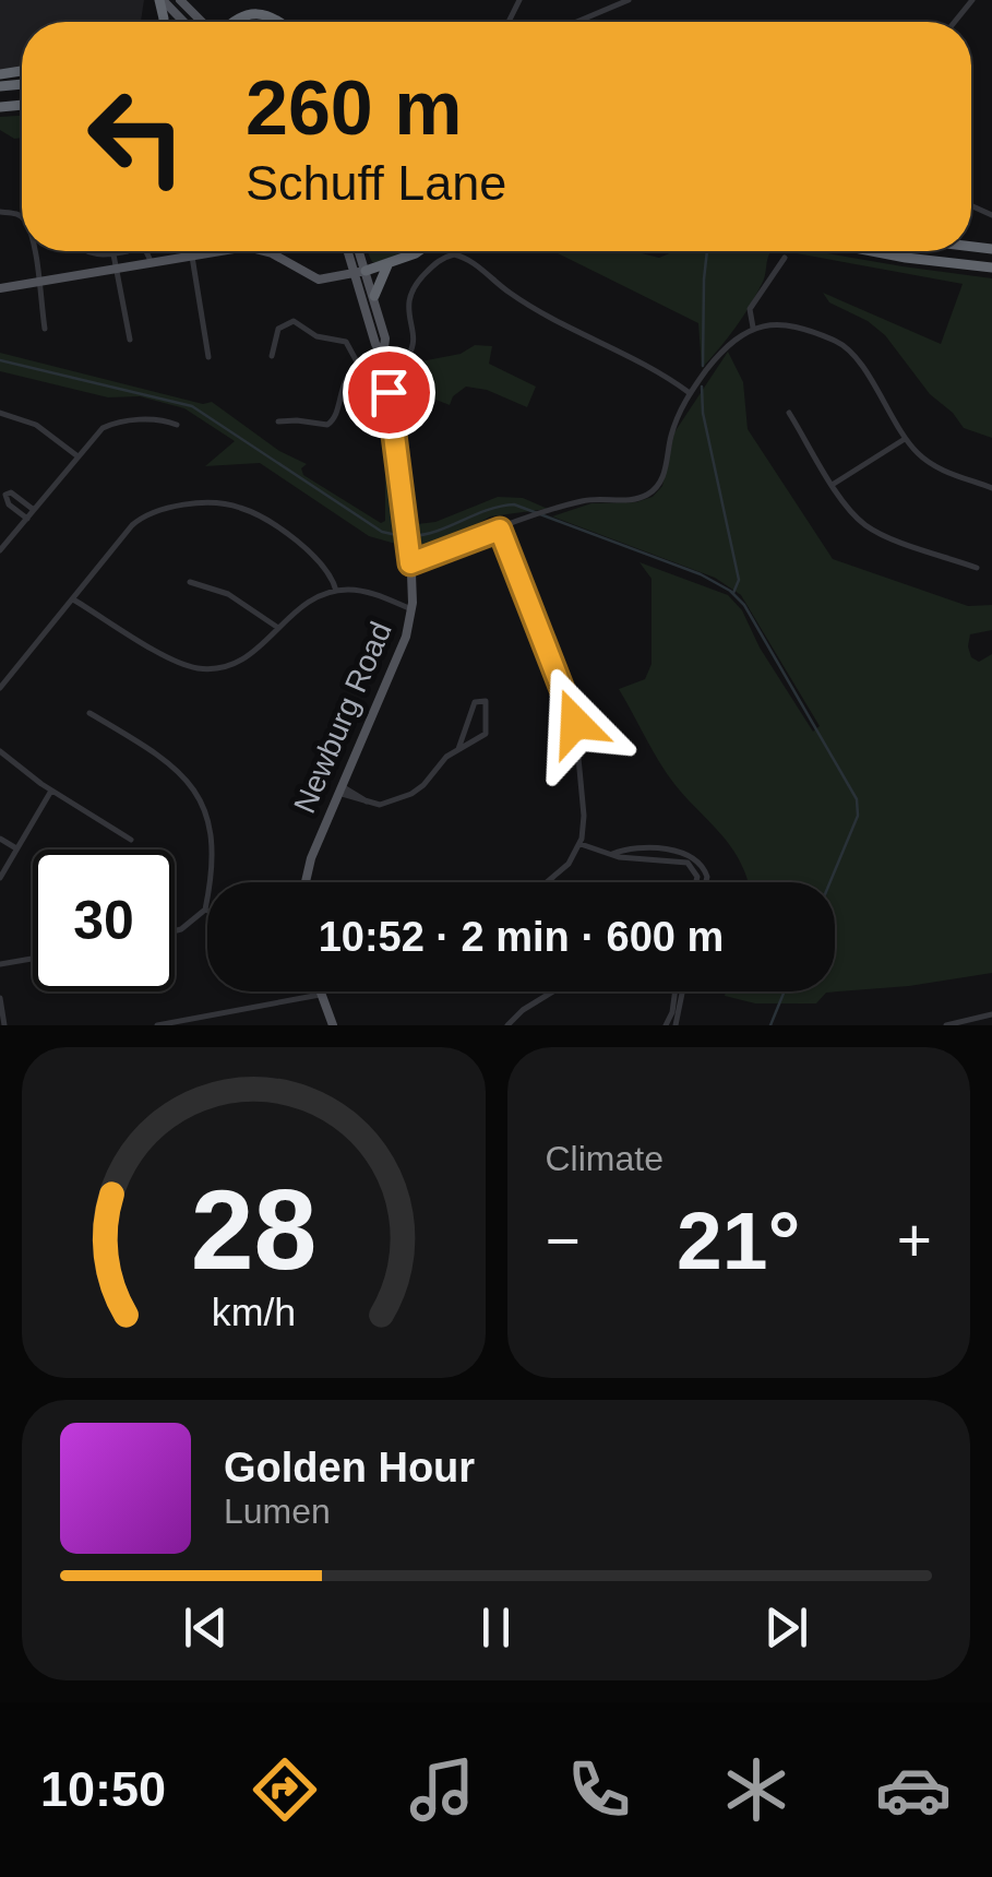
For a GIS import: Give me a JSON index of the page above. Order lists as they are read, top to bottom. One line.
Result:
{"streets":{"main road":["Newburg Road"]},"page":{"turn":["260 m","Schuff Lane"],"limit":"30","trip":"10:52 · 2 min · 600 m","tile":"Climate","heat":["−","21°","+"],"song":["Golden Hour","Lumen"],"tabs":"10:50","gauge":["28","km/h"]}}
